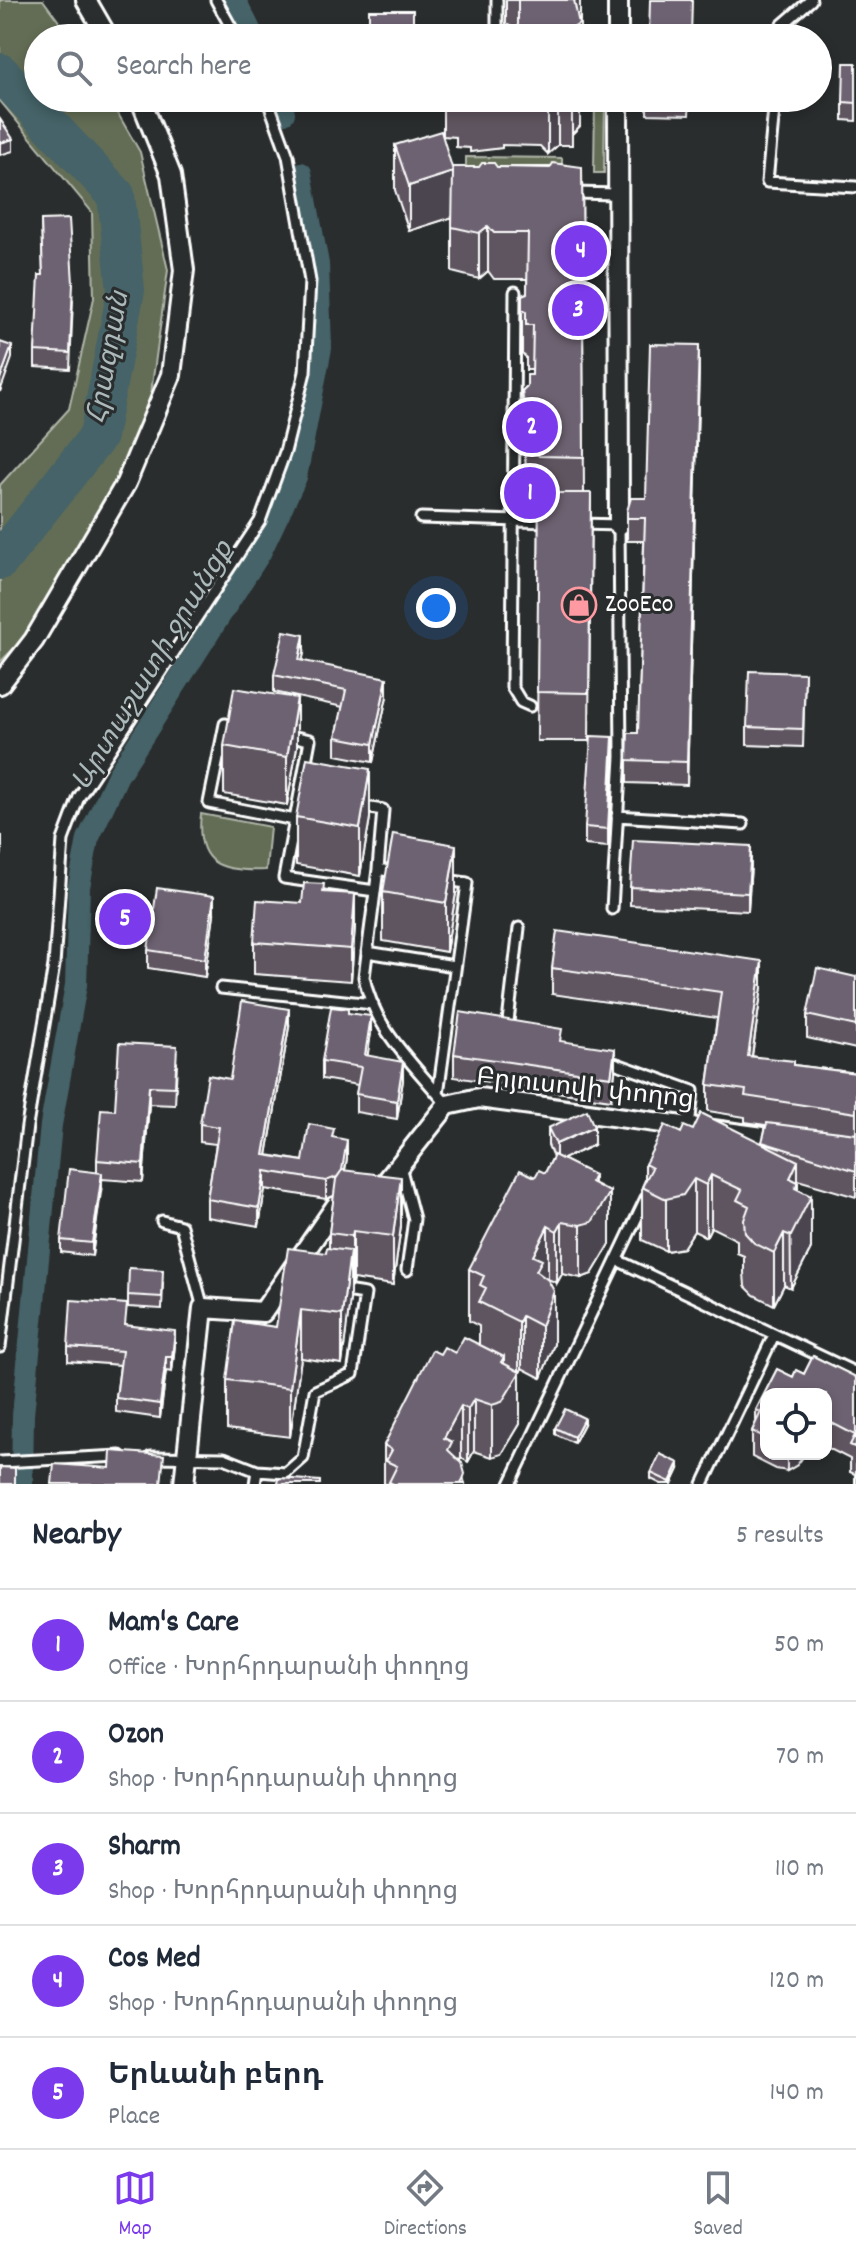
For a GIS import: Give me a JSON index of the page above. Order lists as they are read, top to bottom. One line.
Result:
{"streets":{"street":["Բրյուսովի փողոց"]},"water":["Հրազդան","Արտաշատի ջրանցք"],"places":{"shop":["ZooEco"]},"page":{"search":"Search here","pins":["4","3","2","1","5"],"heading":["Nearby","5 results"],"list":[{"mark":"1","name":"Mam's Care","note":"Office · Խորհրդարանի փողոց","value":"50 m"},{"mark":"2","name":"Ozon","note":"Shop · Խորհրդարանի փողոց","value":"70 m"},{"mark":"3","name":"Sharm","note":"Shop · Խորհրդարանի փողոց","value":"110 m"},{"mark":"4","name":"Cos Med","note":"Shop · Խորհրդարանի փողոց","value":"120 m"},{"mark":"5","name":"Երևանի բերդ","note":"Place","value":"140 m"}],"nav":["Map","Directions","Saved"]}}
